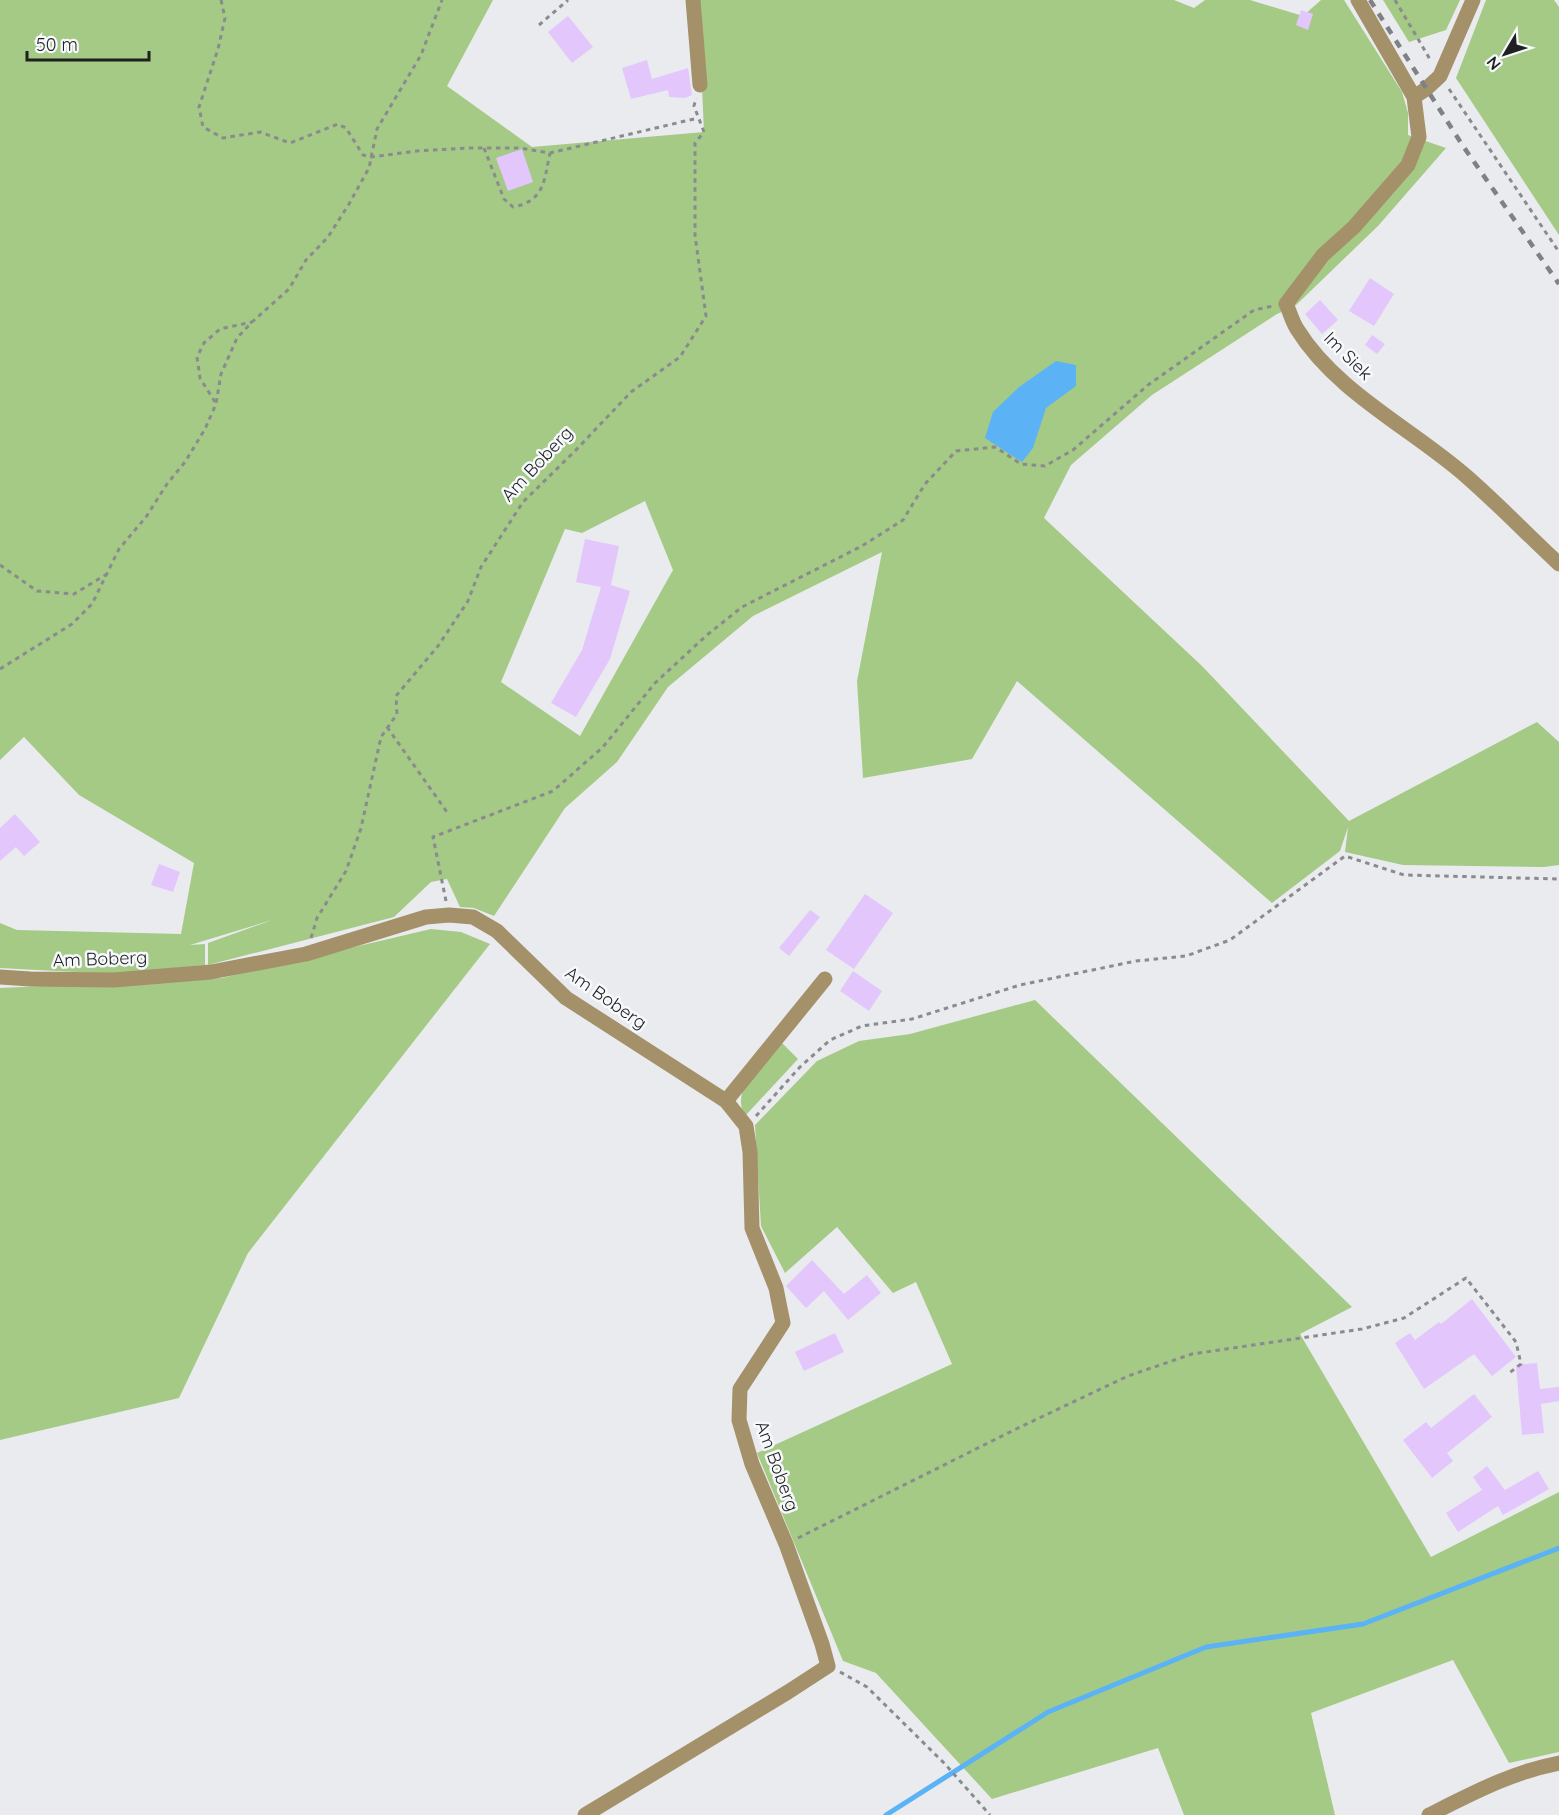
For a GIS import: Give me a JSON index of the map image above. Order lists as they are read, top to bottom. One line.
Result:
{"streets":{"street":["Im Siek","Am Boberg"]},"scale_bar":"50 m","north":"bottom left"}
